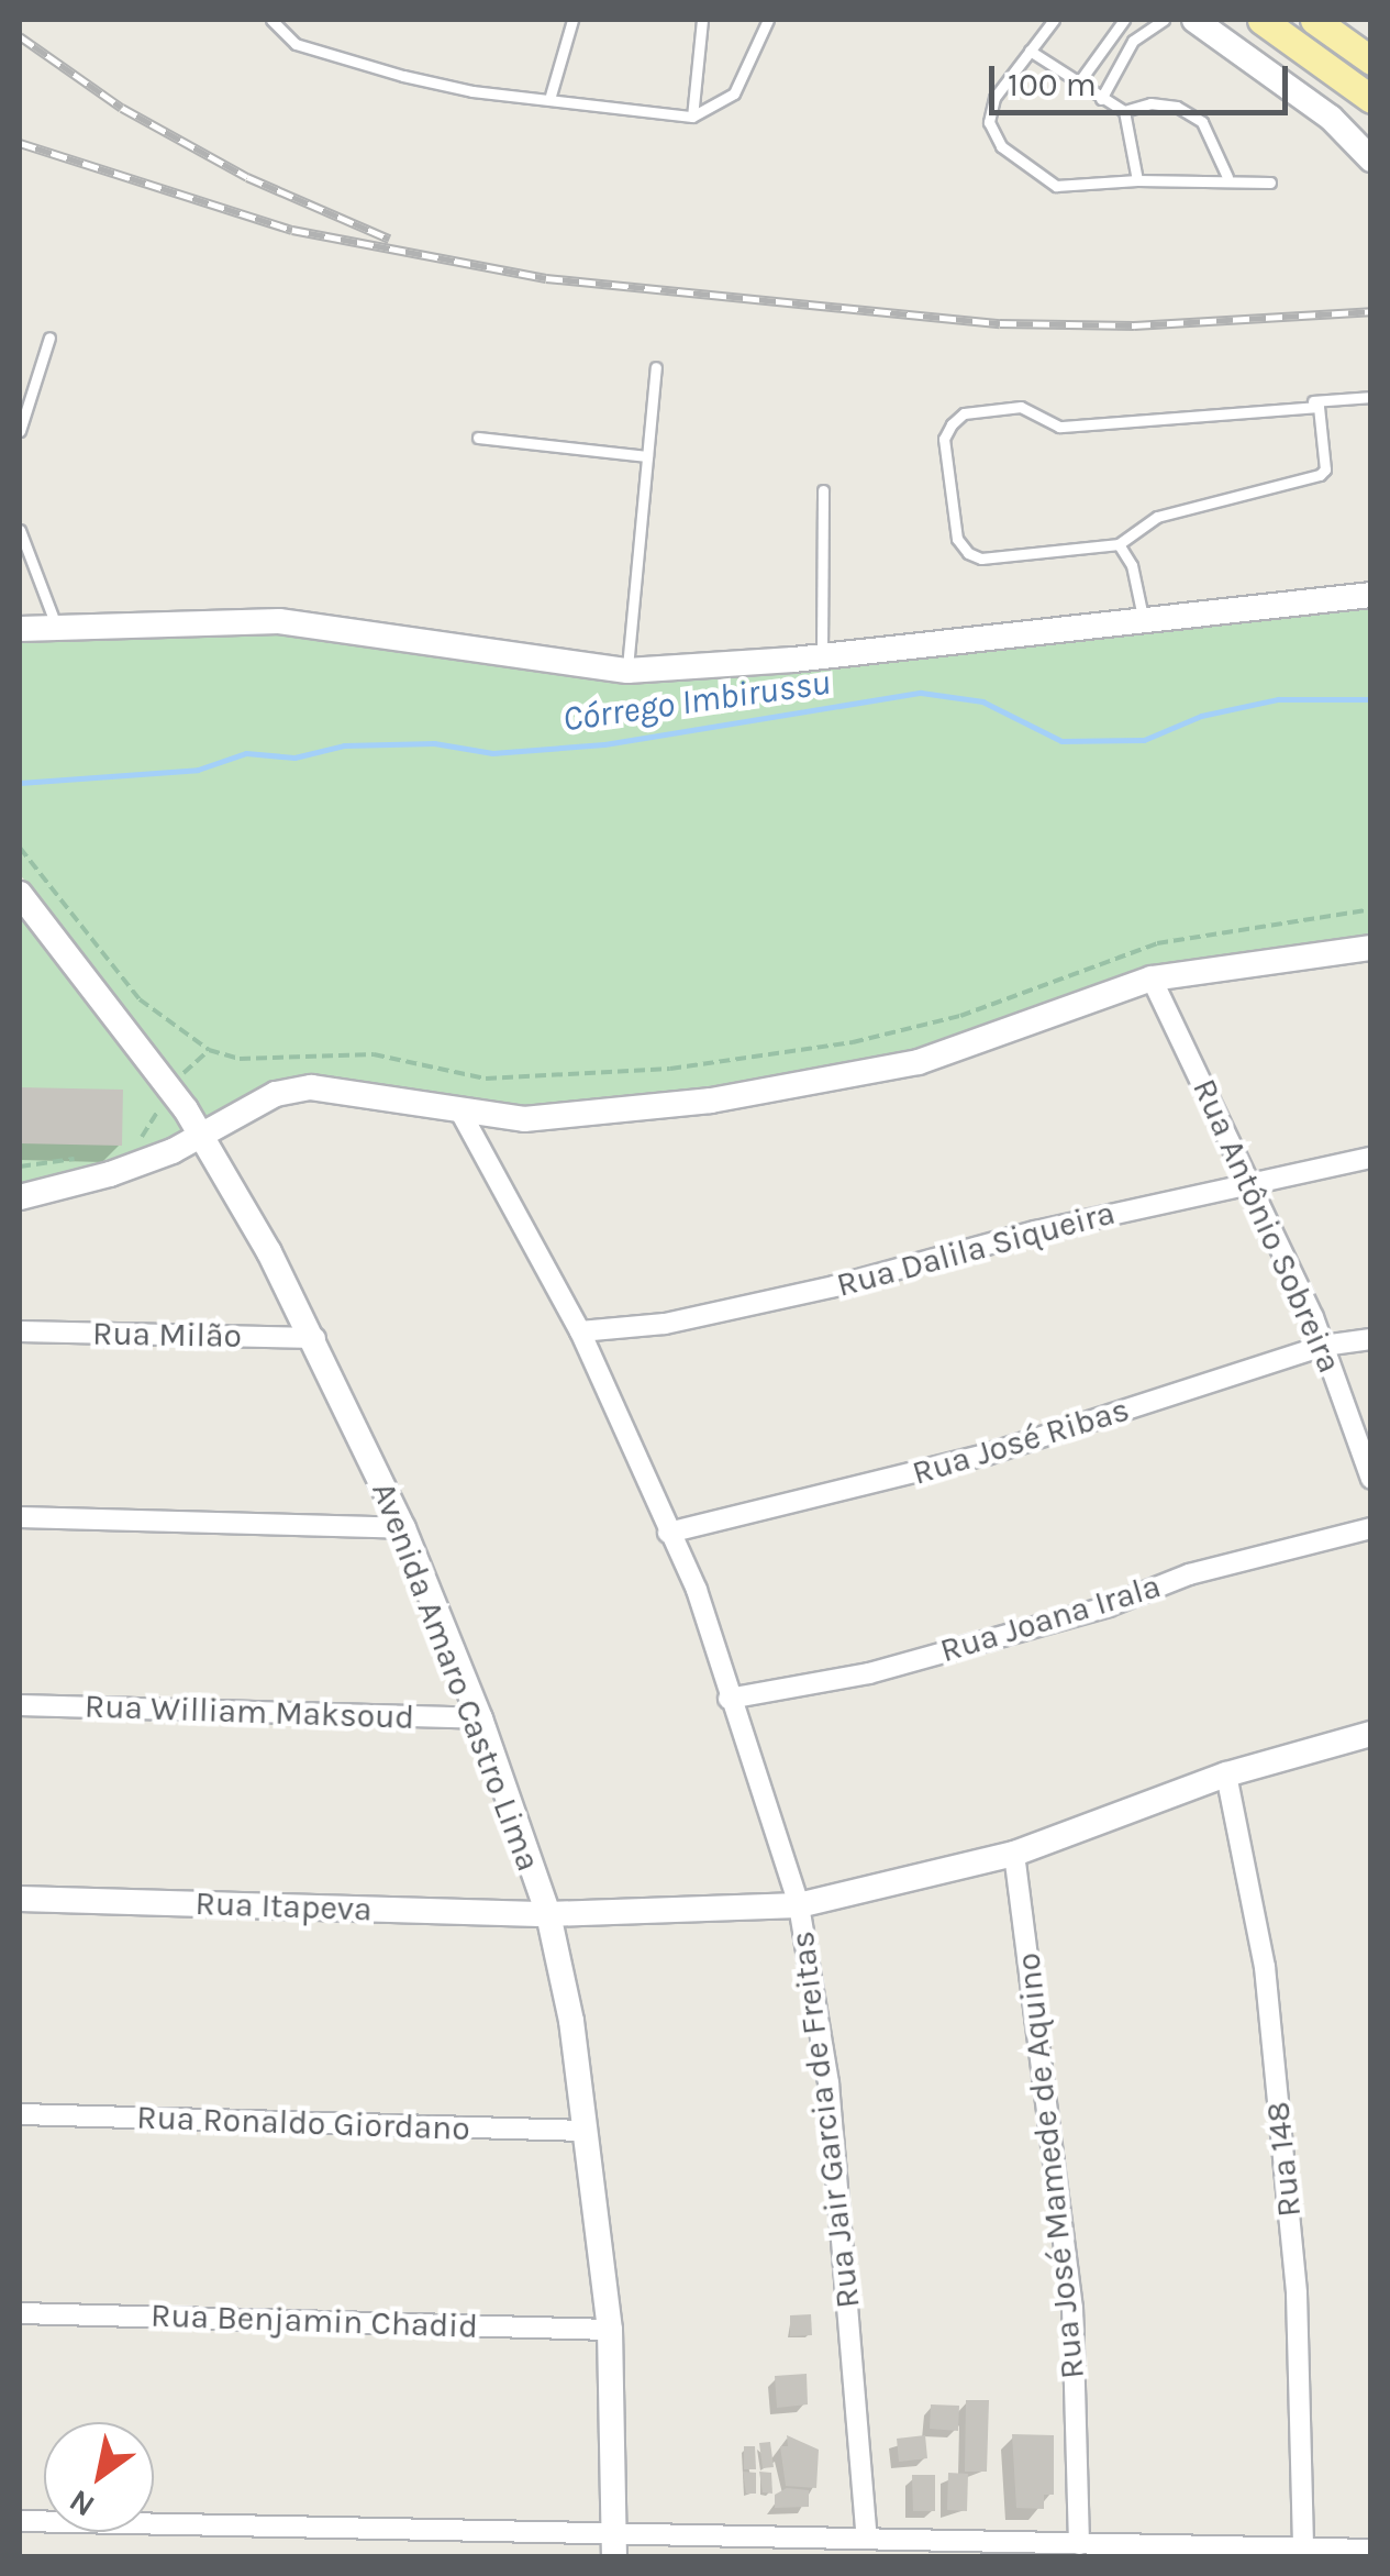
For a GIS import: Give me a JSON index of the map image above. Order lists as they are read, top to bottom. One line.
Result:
{"streets":{"street":["Rua Antônio Sobreira","Rua Dalila Siqueira","Rua Milão","Rua José Ribas","Rua Joana Irala","Avenida Amaro Castro Lima","Rua William Maksoud","Rua Itapeva","Rua Jair Garcia de Freitas","Rua Ronaldo Giordano","Rua 148","Rua José Mamede de Aquino","Rua Benjamin Chadid"]},"crossings":[["Rua Antônio Sobreira","Rua Dalila Siqueira"],["Rua Antônio Sobreira","Rua José Ribas"],["Rua Dalila Siqueira","Rua Jair Garcia de Freitas"],["Rua Milão","Avenida Amaro Castro Lima"],["Rua José Ribas","Rua Jair Garcia de Freitas"],["Rua Joana Irala","Rua Jair Garcia de Freitas"],["Avenida Amaro Castro Lima","Rua William Maksoud"],["Avenida Amaro Castro Lima","Rua Itapeva"],["Avenida Amaro Castro Lima","Rua Ronaldo Giordano"],["Avenida Amaro Castro Lima","Rua Benjamin Chadid"],["Rua Itapeva","Rua Jair Garcia de Freitas"],["Rua Itapeva","Rua 148"],["Rua Itapeva","Rua José Mamede de Aquino"]],"water":["Córrego Imbirussu"],"scale_bar":"100 m","north":"bottom left"}
